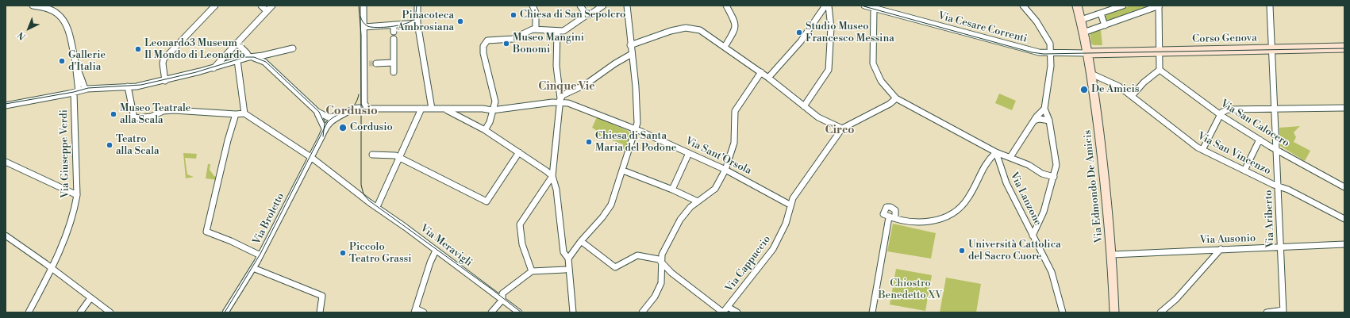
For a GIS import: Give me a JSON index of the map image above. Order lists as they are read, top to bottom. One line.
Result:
{"streets":{"street":["Via Cesare Correnti","Corso Genova","Via San Calocero","Via Giuseppe Verdi","Via San Vincenzo","Via Sant'Orsola","Via Edmondo De Amicis","Via Lanzone","Via Broletto","Via Ariberto","Via Ausonio","Via Meravigli","Via Cappuccio"]},"crossings":[["Via Cesare Correnti","Corso Genova"],["Via Cesare Correnti","Via Edmondo De Amicis"],["Corso Genova","Via Edmondo De Amicis"],["Corso Genova","Via Ariberto"],["Via San Calocero","Via Ariberto"],["Via San Vincenzo","Via Edmondo De Amicis"],["Via San Vincenzo","Via Ariberto"],["Via Sant'Orsola","Via Cappuccio"],["Via Edmondo De Amicis","Via Ausonio"],["Via Broletto","Via Meravigli"],["Via Ariberto","Via Ausonio"]],"districts":["Cinque Vie","Cordusio","Circo"],"parks":["Chiostro Benedetto XV"],"places":["Chiesa di San Sepolcro","Pinacoteca Ambrosiana","Studio Museo Francesco Messina","Museo Mangini Bonomi","Leonardo3 Museum - Il Mondo di Leonardo","Gallerie d'Italia","De Amicis","Museo Teatrale alla Scala","Cordusio","Chiesa di Santa Maria del Podone","Teatro alla Scala","Università Cattolica del Sacro Cuore","Piccolo Teatro Grassi"],"north":"bottom left"}
